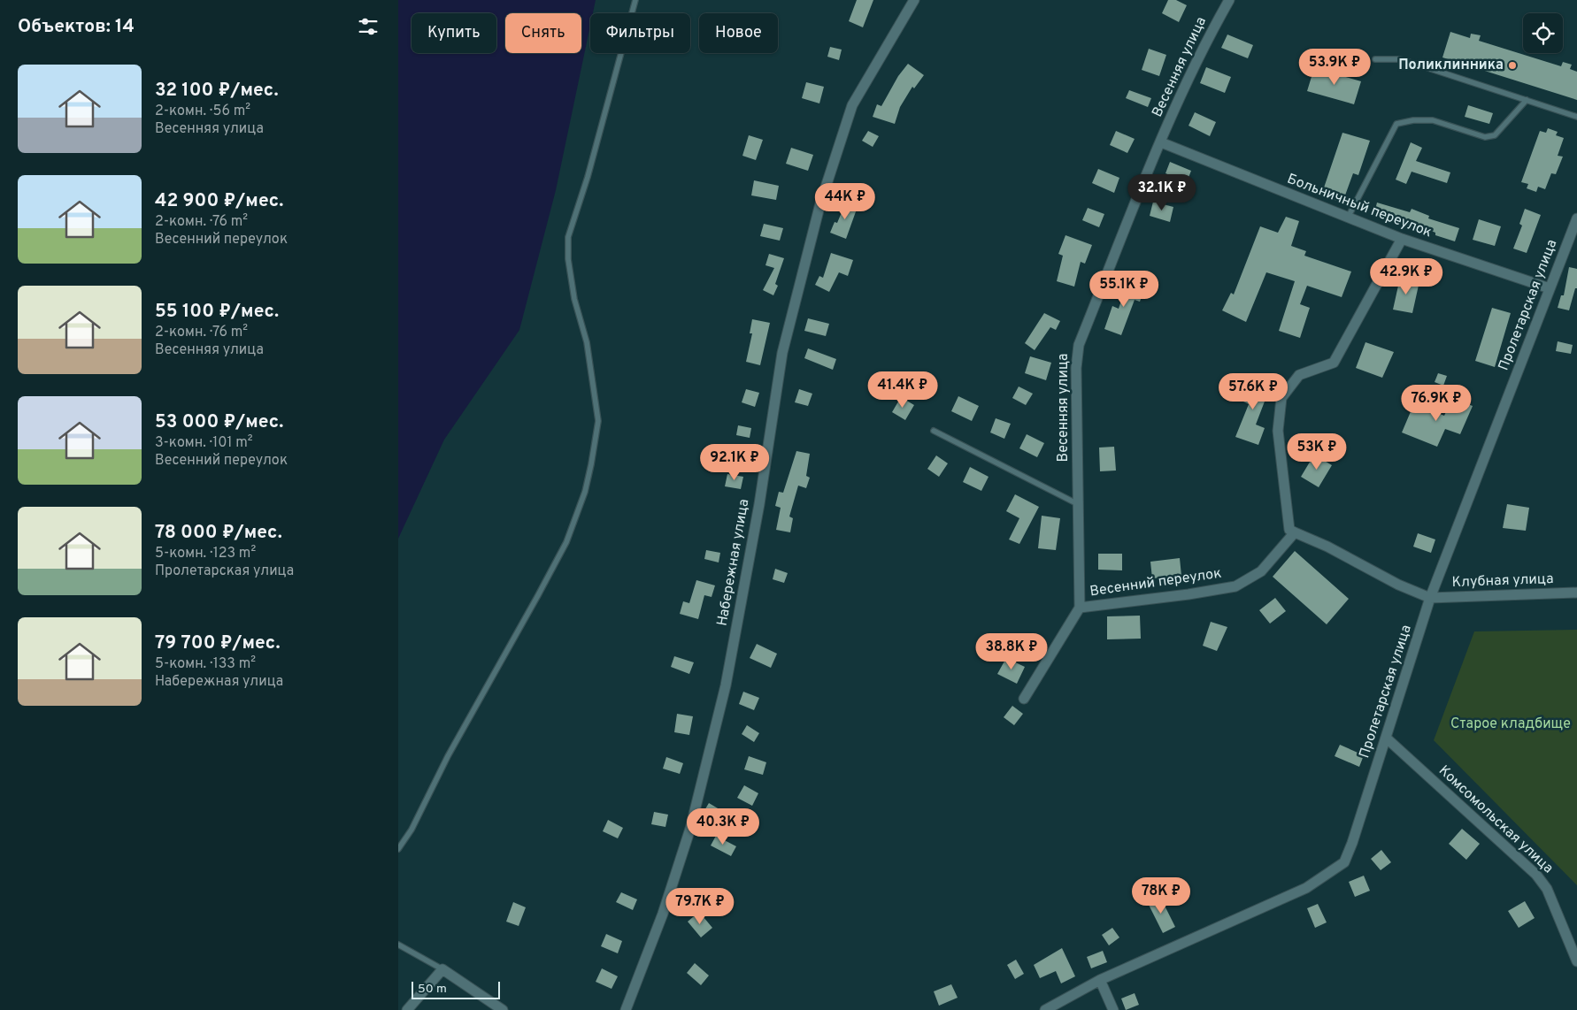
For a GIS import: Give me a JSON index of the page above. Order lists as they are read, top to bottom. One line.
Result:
{"streets":{"street":["Весенняя улица","Больничный переулок","Пролетарская улица","Набережная улица","Клубная улица","Весенний переулок","Комсомольская улица"]},"crossings":[["Весенняя улица","Больничный переулок"],["Весенняя улица","Весенний переулок"],["Больничный переулок","Пролетарская улица"],["Пролетарская улица","Клубная улица"],["Пролетарская улица","Комсомольская улица"]],"parks":["Старое кладбище"],"places":["Поликлинника"],"scale_bar":"50 m","page":{"heading":"Объектов: 14","chip":["Купить","Снять","Фильтры","Новое"],"price":["53.9K ₽","32.1K ₽","44K ₽","42.9K ₽","55.1K ₽","41.4K ₽","57.6K ₽","76.9K ₽","53K ₽","92.1K ₽","38.8K ₽","40.3K ₽","78K ₽","79.7K ₽"],"list":[{"name":"32 100 ₽/мес.","note":"2-комн. · 56 m² · Весенняя улица"},{"name":"42 900 ₽/мес.","note":"2-комн. · 76 m² · Весенний переулок"},{"name":"55 100 ₽/мес.","note":"2-комн. · 76 m² · Весенняя улица"},{"name":"53 000 ₽/мес.","note":"3-комн. · 101 m² · Весенний переулок"},{"name":"78 000 ₽/мес.","note":"5-комн. · 123 m² · Пролетарская улица"},{"name":"79 700 ₽/мес.","note":"5-комн. · 133 m² · Набережная улица"}],"scale":"50 m"}}
